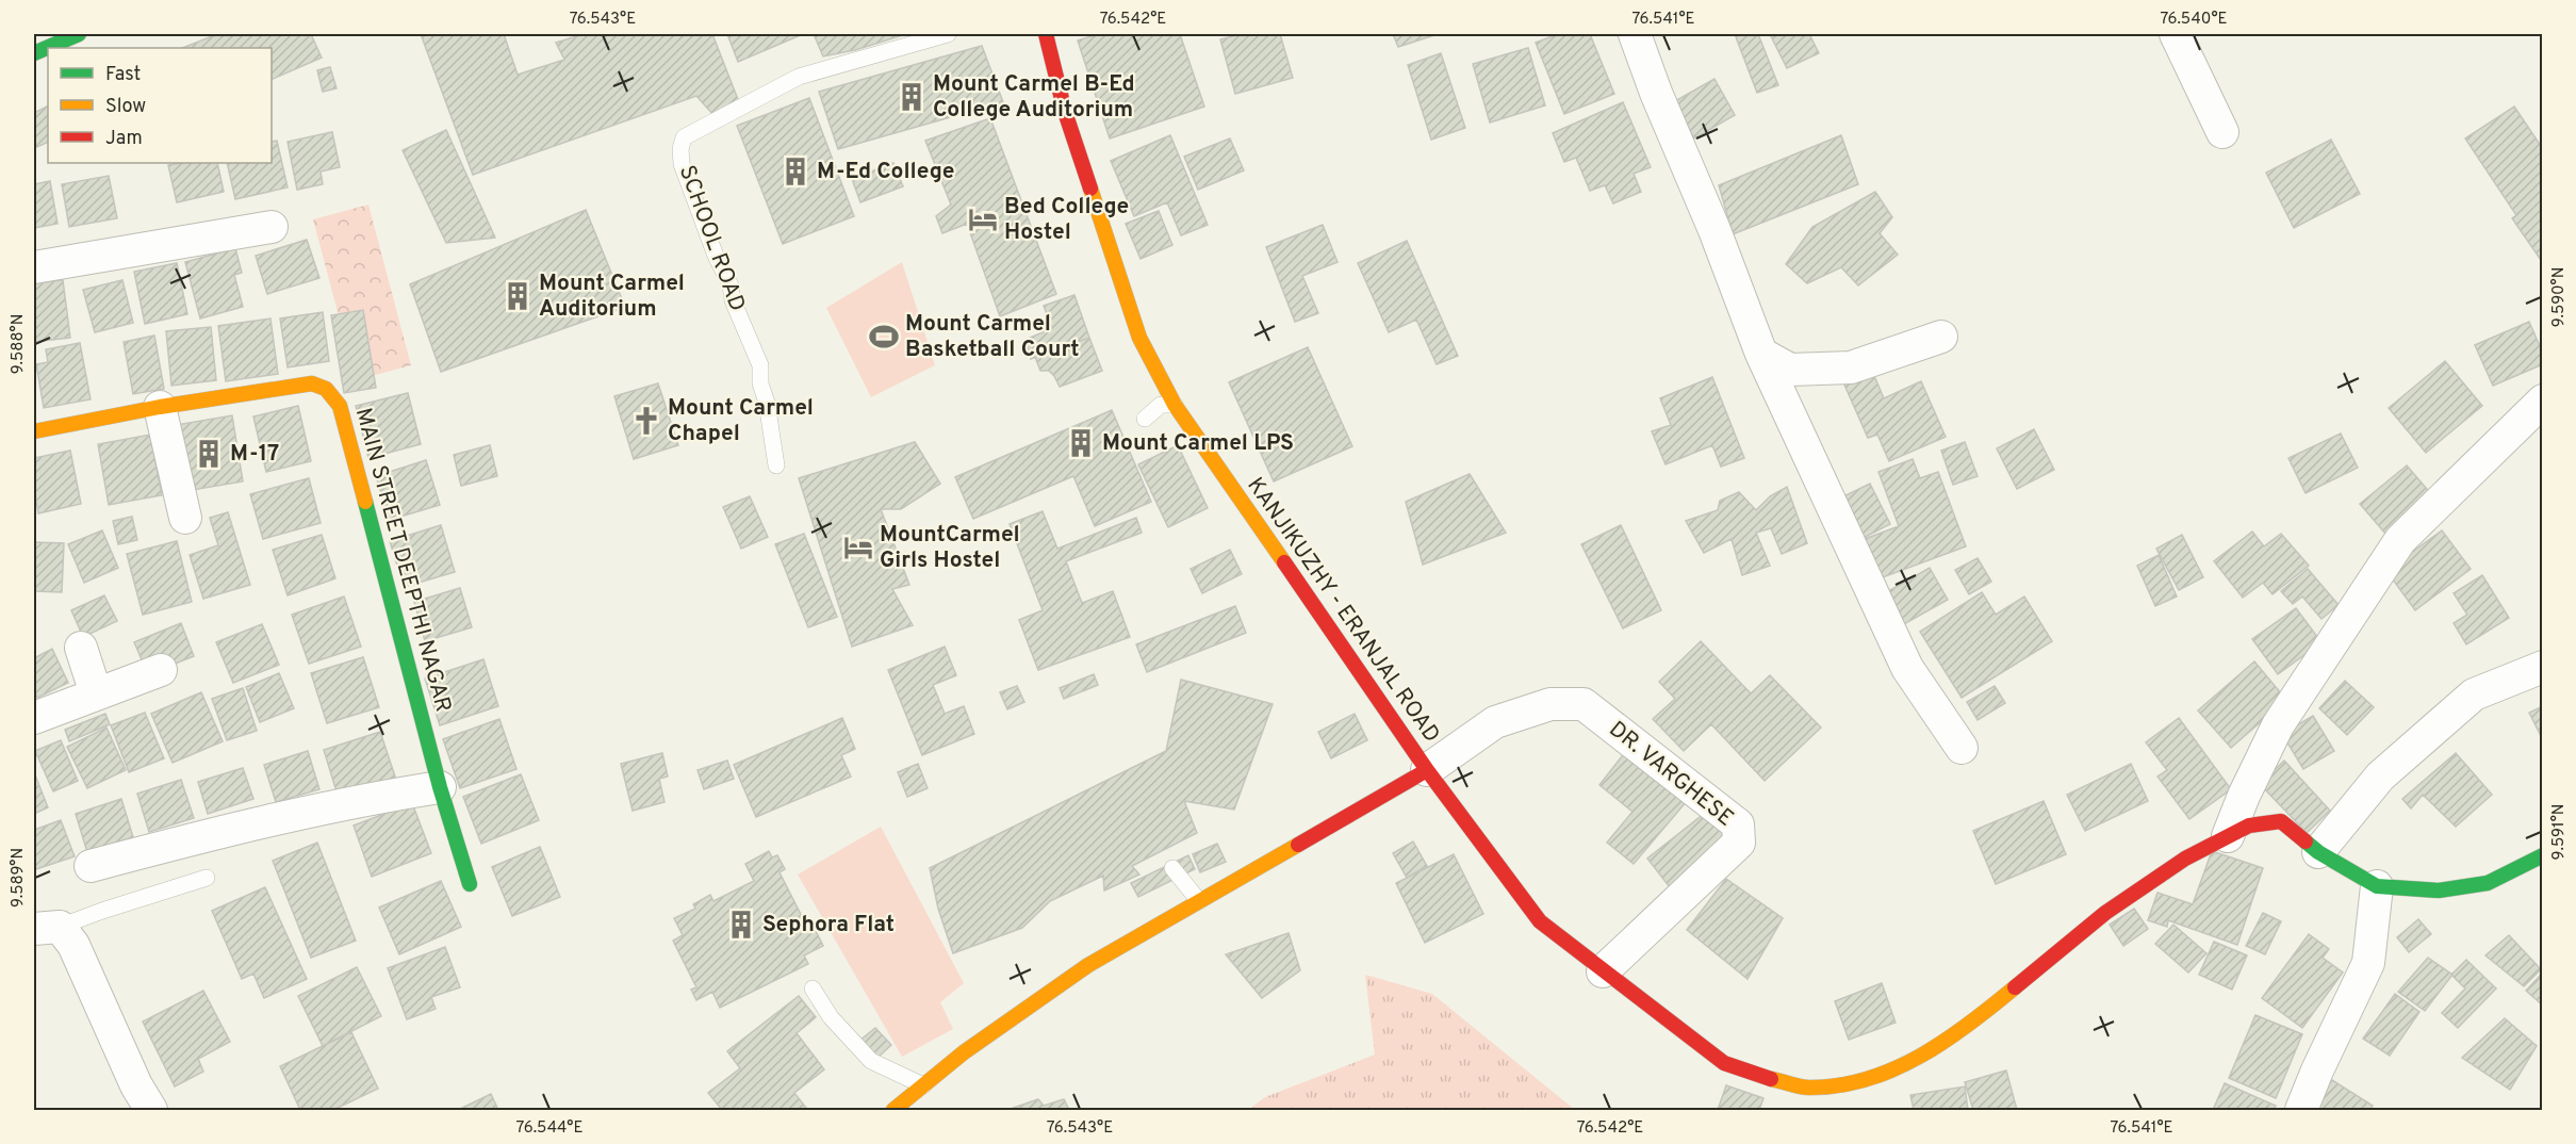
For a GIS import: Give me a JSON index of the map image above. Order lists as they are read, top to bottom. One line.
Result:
{"streets":{"main road":["MAIN STREET DEEPTHI NAGAR","KANJIKUZHY - ERANJAL ROAD"],"street":["DR. VARGHESE"],"lane":["SCHOOL ROAD"]},"crossings":[["KANJIKUZHY - ERANJAL ROAD","DR. VARGHESE"]],"places":{"building":["Mount Carmel B-Ed College Auditorium","M-Ed College","Mount Carmel Auditorium","Mount Carmel LPS","M-17","Sephora Flat"],"hotel":["Bed College Hostel","MountCarmel Girls Hostel"],"sports":["Mount Carmel Basketball Court"],"church":["Mount Carmel Chapel"]},"legend":["Fast","Slow","Jam"],"coordinates":["76.543°E","76.542°E","76.541°E","76.540°E","9.590°N","9.588°N","9.591°N","9.589°N","76.544°E"]}
